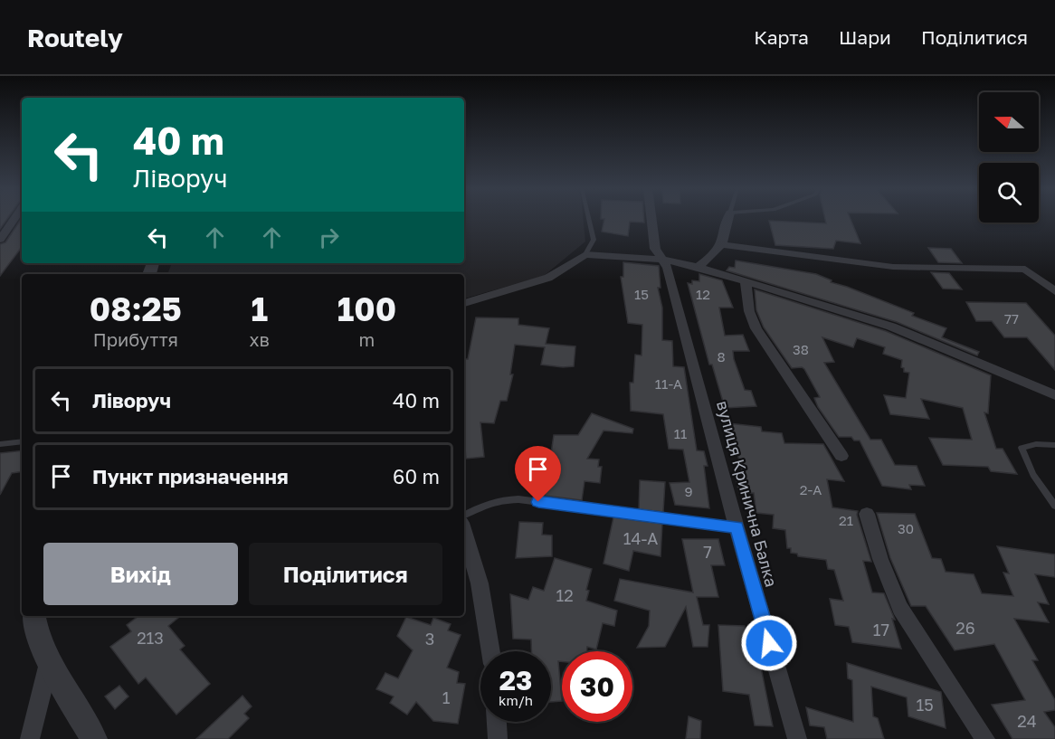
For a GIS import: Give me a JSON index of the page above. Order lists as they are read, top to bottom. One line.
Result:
{"streets":{"street":["вулиця Кринична Балка"]},"house_numbers":["15","12","77","38","8","11-А","11","2-А","9","21","30","14-А","7","12","26","17","213","3","1","15","24"],"north":"left","page":{"header":"Routely","nav":["Карта","Шари","Поділитися"],"turn":["40 m","Ліворуч"],"eta":["08:25","Прибуття","1","хв","100","m"],"list":[{"name":"Ліворуч","value":"40 m"},{"name":"Пункт призначення","value":"60 m"}],"buttons":["Вихід","Поділитися"],"speed":"23 km/h","limit":"30"}}
